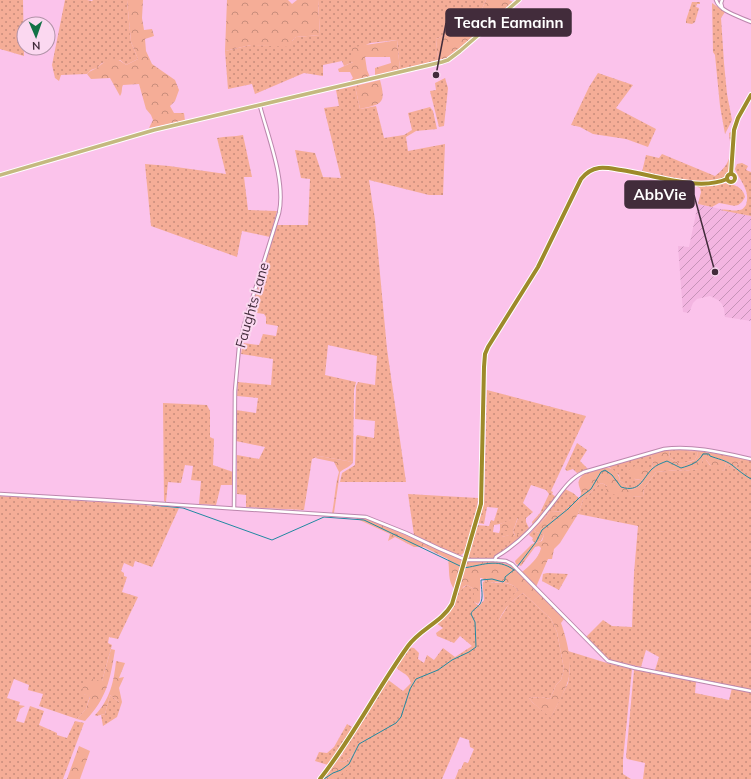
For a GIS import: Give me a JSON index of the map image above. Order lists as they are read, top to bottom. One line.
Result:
{"streets":{"street":["Faughts Lane"]},"places":["Teach Eamainn","AbbVie"],"north":"bottom"}
